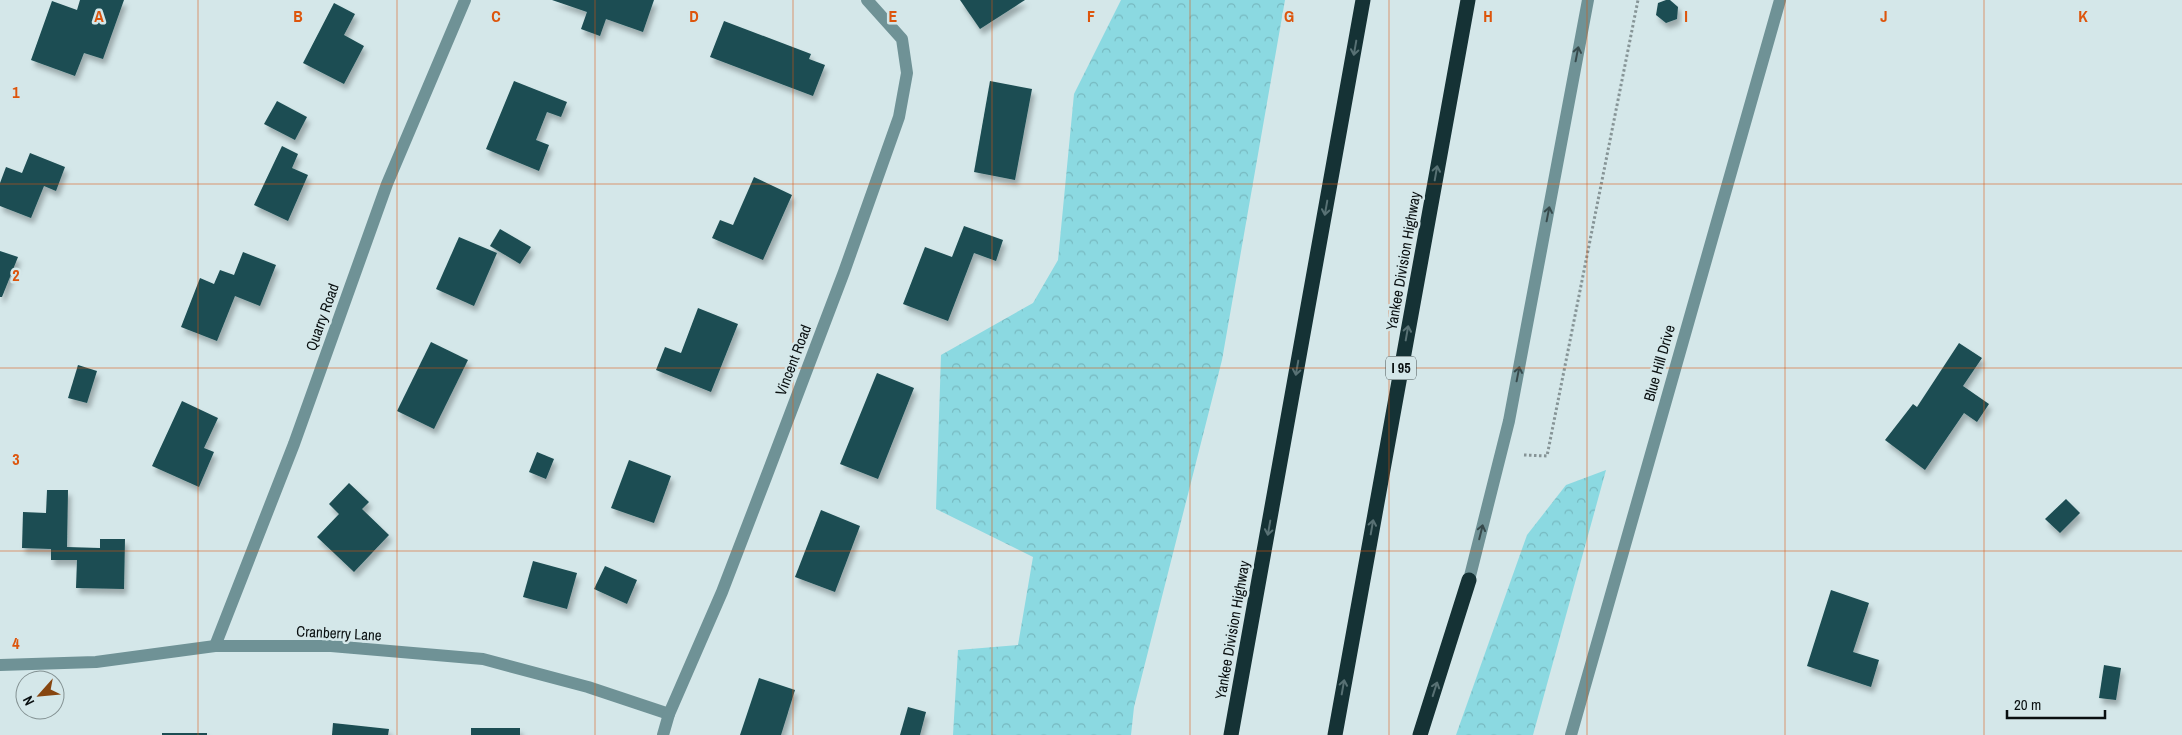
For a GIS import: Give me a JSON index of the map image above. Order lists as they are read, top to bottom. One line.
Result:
{"streets":{"highway":["Yankee Division Highway","I 95"],"street":["Quarry Road","Vincent Road","Blue Hill Drive","Cranberry Lane"]},"crossings":[["Quarry Road","Cranberry Lane"],["Vincent Road","Cranberry Lane"]],"scale_bar":"20 m","north":"bottom left","grid":{"columns":["A","B","C","D","E","F","G","H","I","J","K"],"rows":["1","2","3","4"]}}
